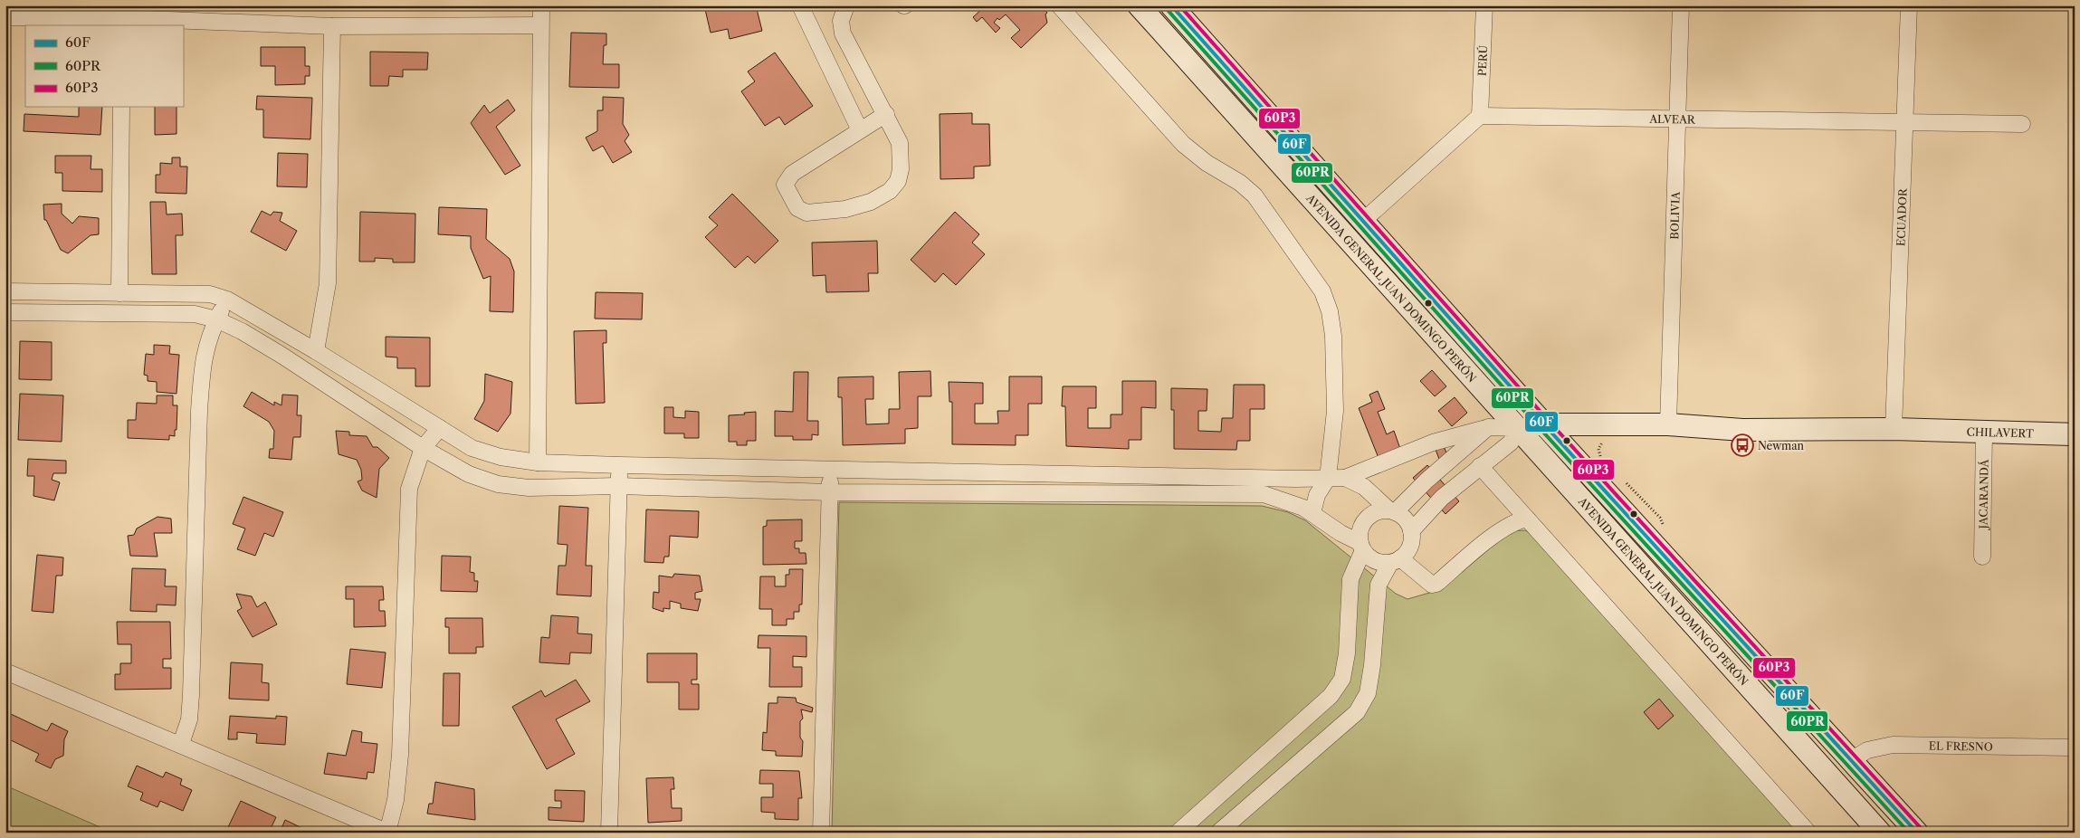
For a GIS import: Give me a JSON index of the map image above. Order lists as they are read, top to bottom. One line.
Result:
{"streets":{"main road":["AVENIDA GENERAL JUAN DOMINGO PERÓN","CHILAVERT"],"street":["PERÚ","ALVEAR","BOLIVIA","ECUADOR","JACARANDÁ","EL FRESNO"]},"crossings":[["PERÚ","ALVEAR"],["ALVEAR","BOLIVIA"],["ALVEAR","ECUADOR"],["BOLIVIA","CHILAVERT"],["ECUADOR","CHILAVERT"],["AVENIDA GENERAL JUAN DOMINGO PERÓN","CHILAVERT"],["AVENIDA GENERAL JUAN DOMINGO PERÓN","EL FRESNO"],["CHILAVERT","JACARANDÁ"]],"places":{"bus stop":["Newman"]},"lines":["transit line 60F","transit line 60P3","transit line 60PR"],"legend":["60F","60PR","60P3"]}
